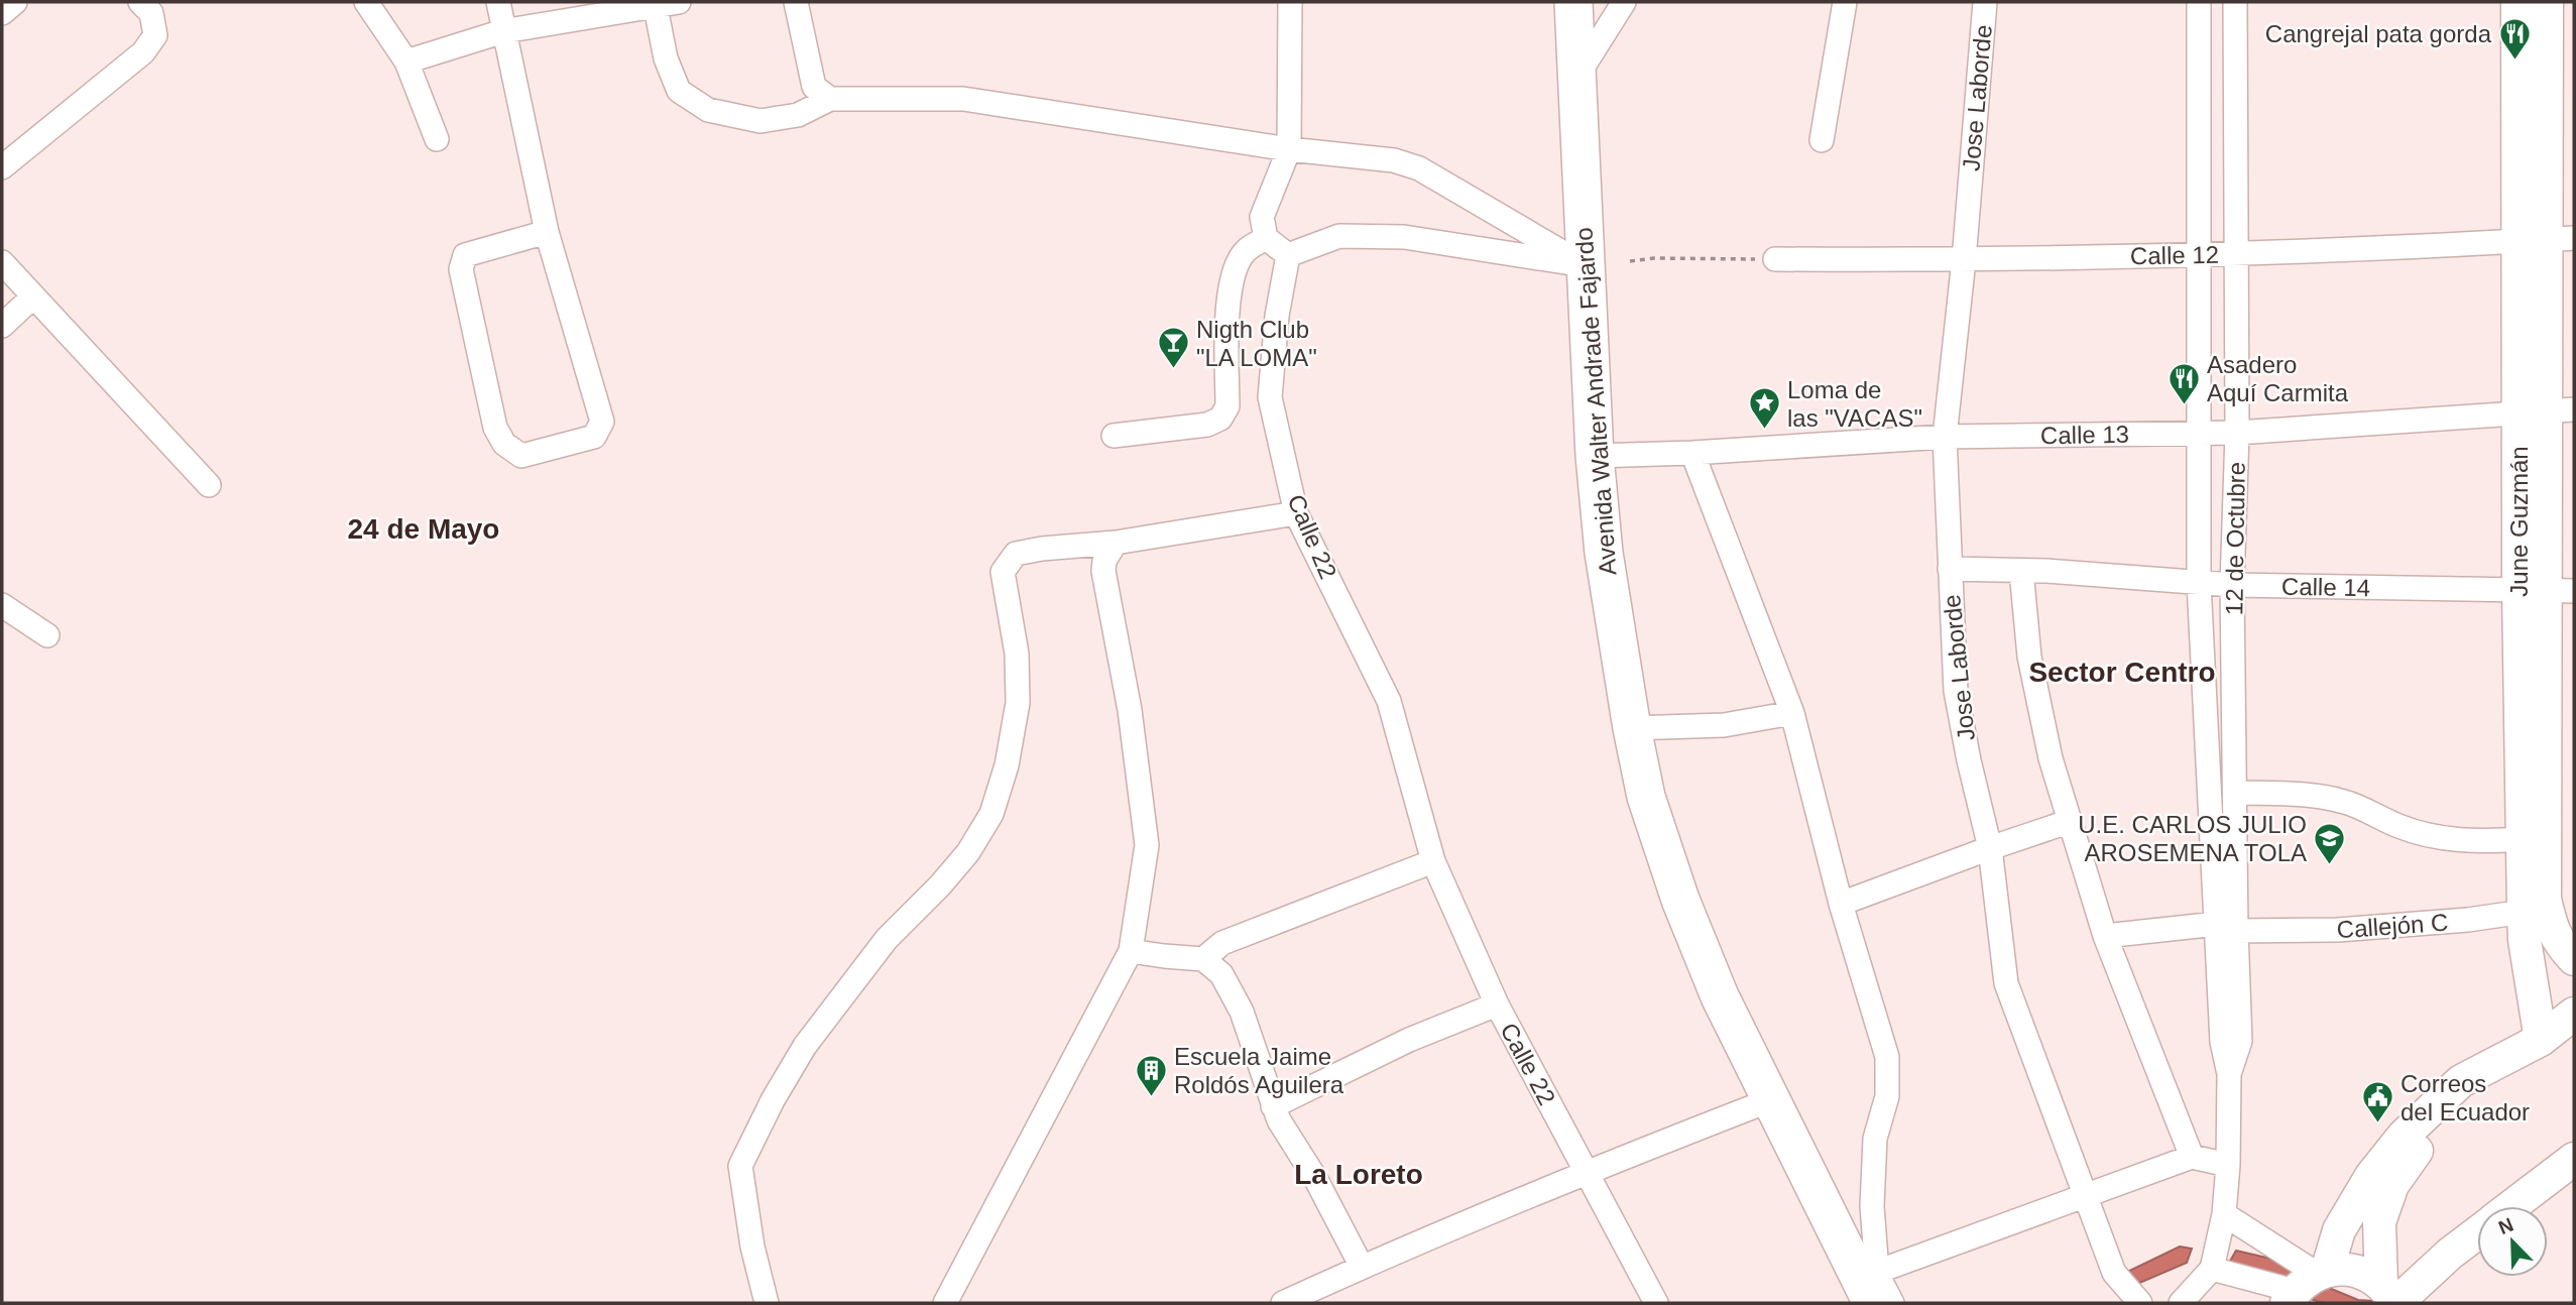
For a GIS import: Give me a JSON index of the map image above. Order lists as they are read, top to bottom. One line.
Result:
{"streets":{"main road":["Avenida Walter Andrade Fajardo"],"street":["Jose Laborde","Calle 12","Calle 13","June Guzmán","Calle 22","12 de Octubre","Calle 14","Callejón C"]},"crossings":[["Jose Laborde","Calle 12"],["Jose Laborde","Calle 13"],["Jose Laborde","Calle 14"],["Calle 12","June Guzmán"],["Calle 12","12 de Octubre"],["Avenida Walter Andrade Fajardo","Calle 13"],["Calle 13","June Guzmán"],["Calle 13","12 de Octubre"],["June Guzmán","Calle 14"],["June Guzmán","Callejón C"],["12 de Octubre","Calle 14"],["12 de Octubre","Callejón C"]],"districts":["24 de Mayo","Sector Centro","La Loreto"],"places":{"restaurant":["Cangrejal pata gorda","Asadero Aquí Carmita"],"bar":["Nigth Club \"LA LOMA\""],"place":["Loma de las \"VACAS\""],"school or university":["U.E. CARLOS JULIO AROSEMENA TOLA"],"building":["Escuela Jaime Roldós Aguilera"],"public building":["Correos del Ecuador"]},"north":"top left"}
